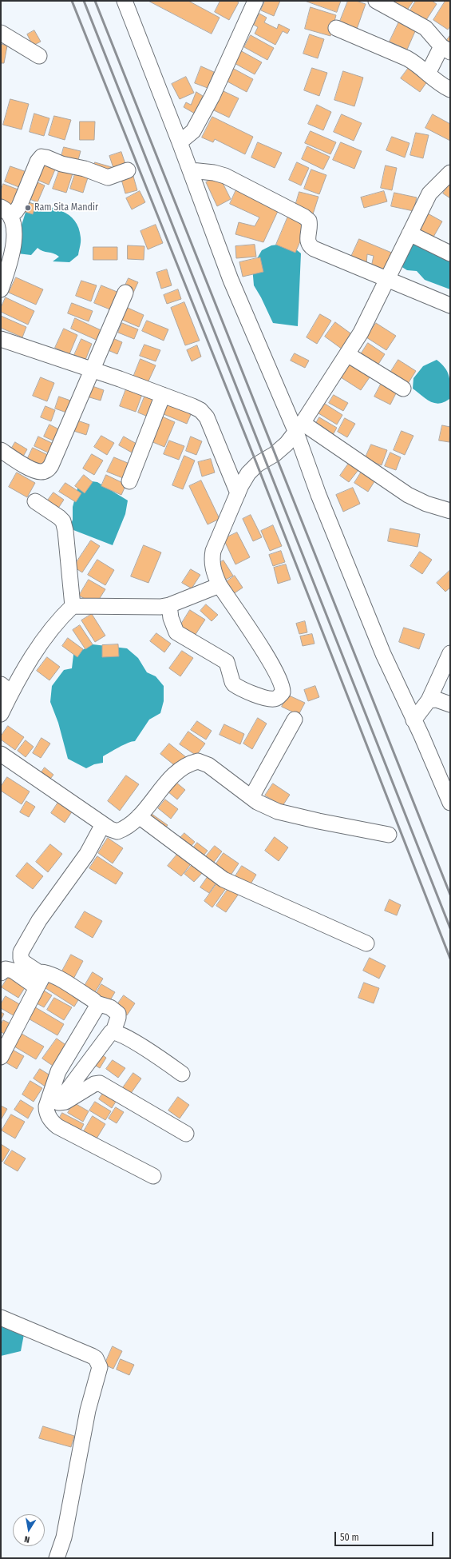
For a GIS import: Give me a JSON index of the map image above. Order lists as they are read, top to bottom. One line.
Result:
{"places":["Ram Sita Mandir"],"scale_bar":"50 m","north":"bottom"}
